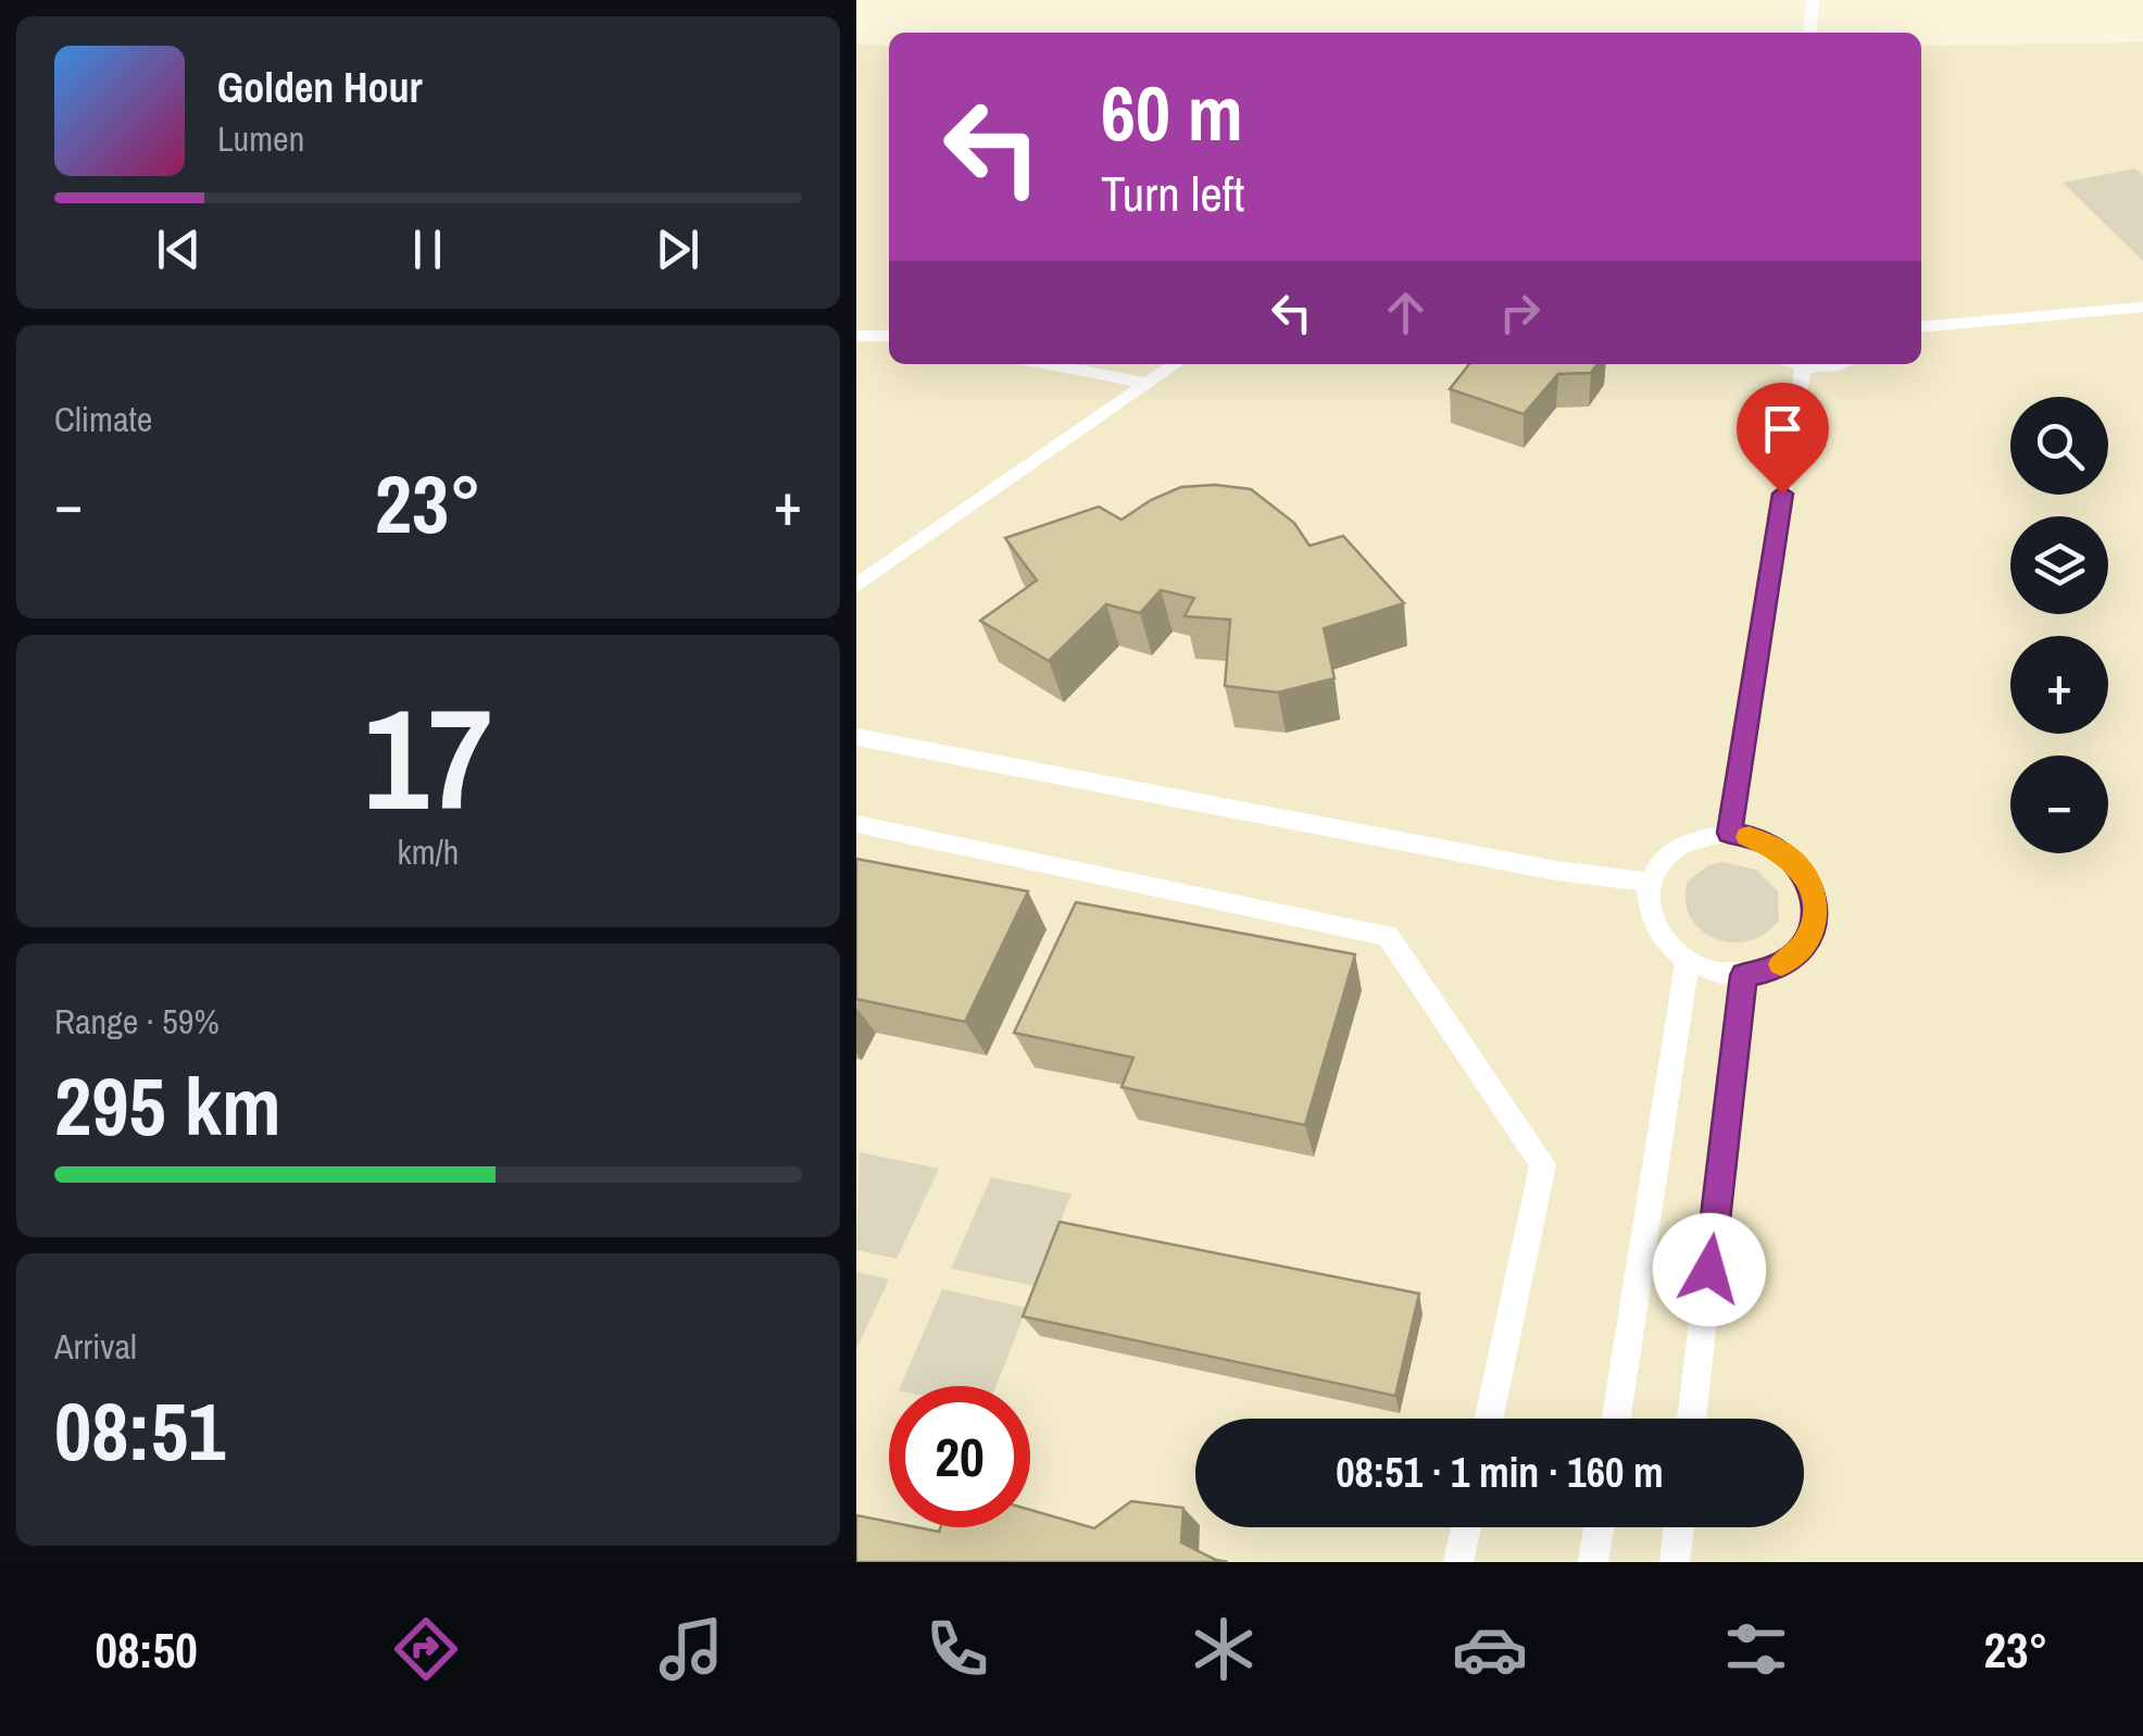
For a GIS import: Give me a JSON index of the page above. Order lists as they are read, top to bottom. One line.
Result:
{"page":{"turn":["60 m","Turn left"],"song":["Golden Hour","Lumen"],"tile":["Climate",["17","km/h"],["Range · 59%","295 km"],["Arrival","08:51"]],"map_buttons":["+","−"],"heat":["−","23°","+"],"limit":"20","trip":"08:51 · 1 min · 160 m","tabs":["08:50","23°"]}}
